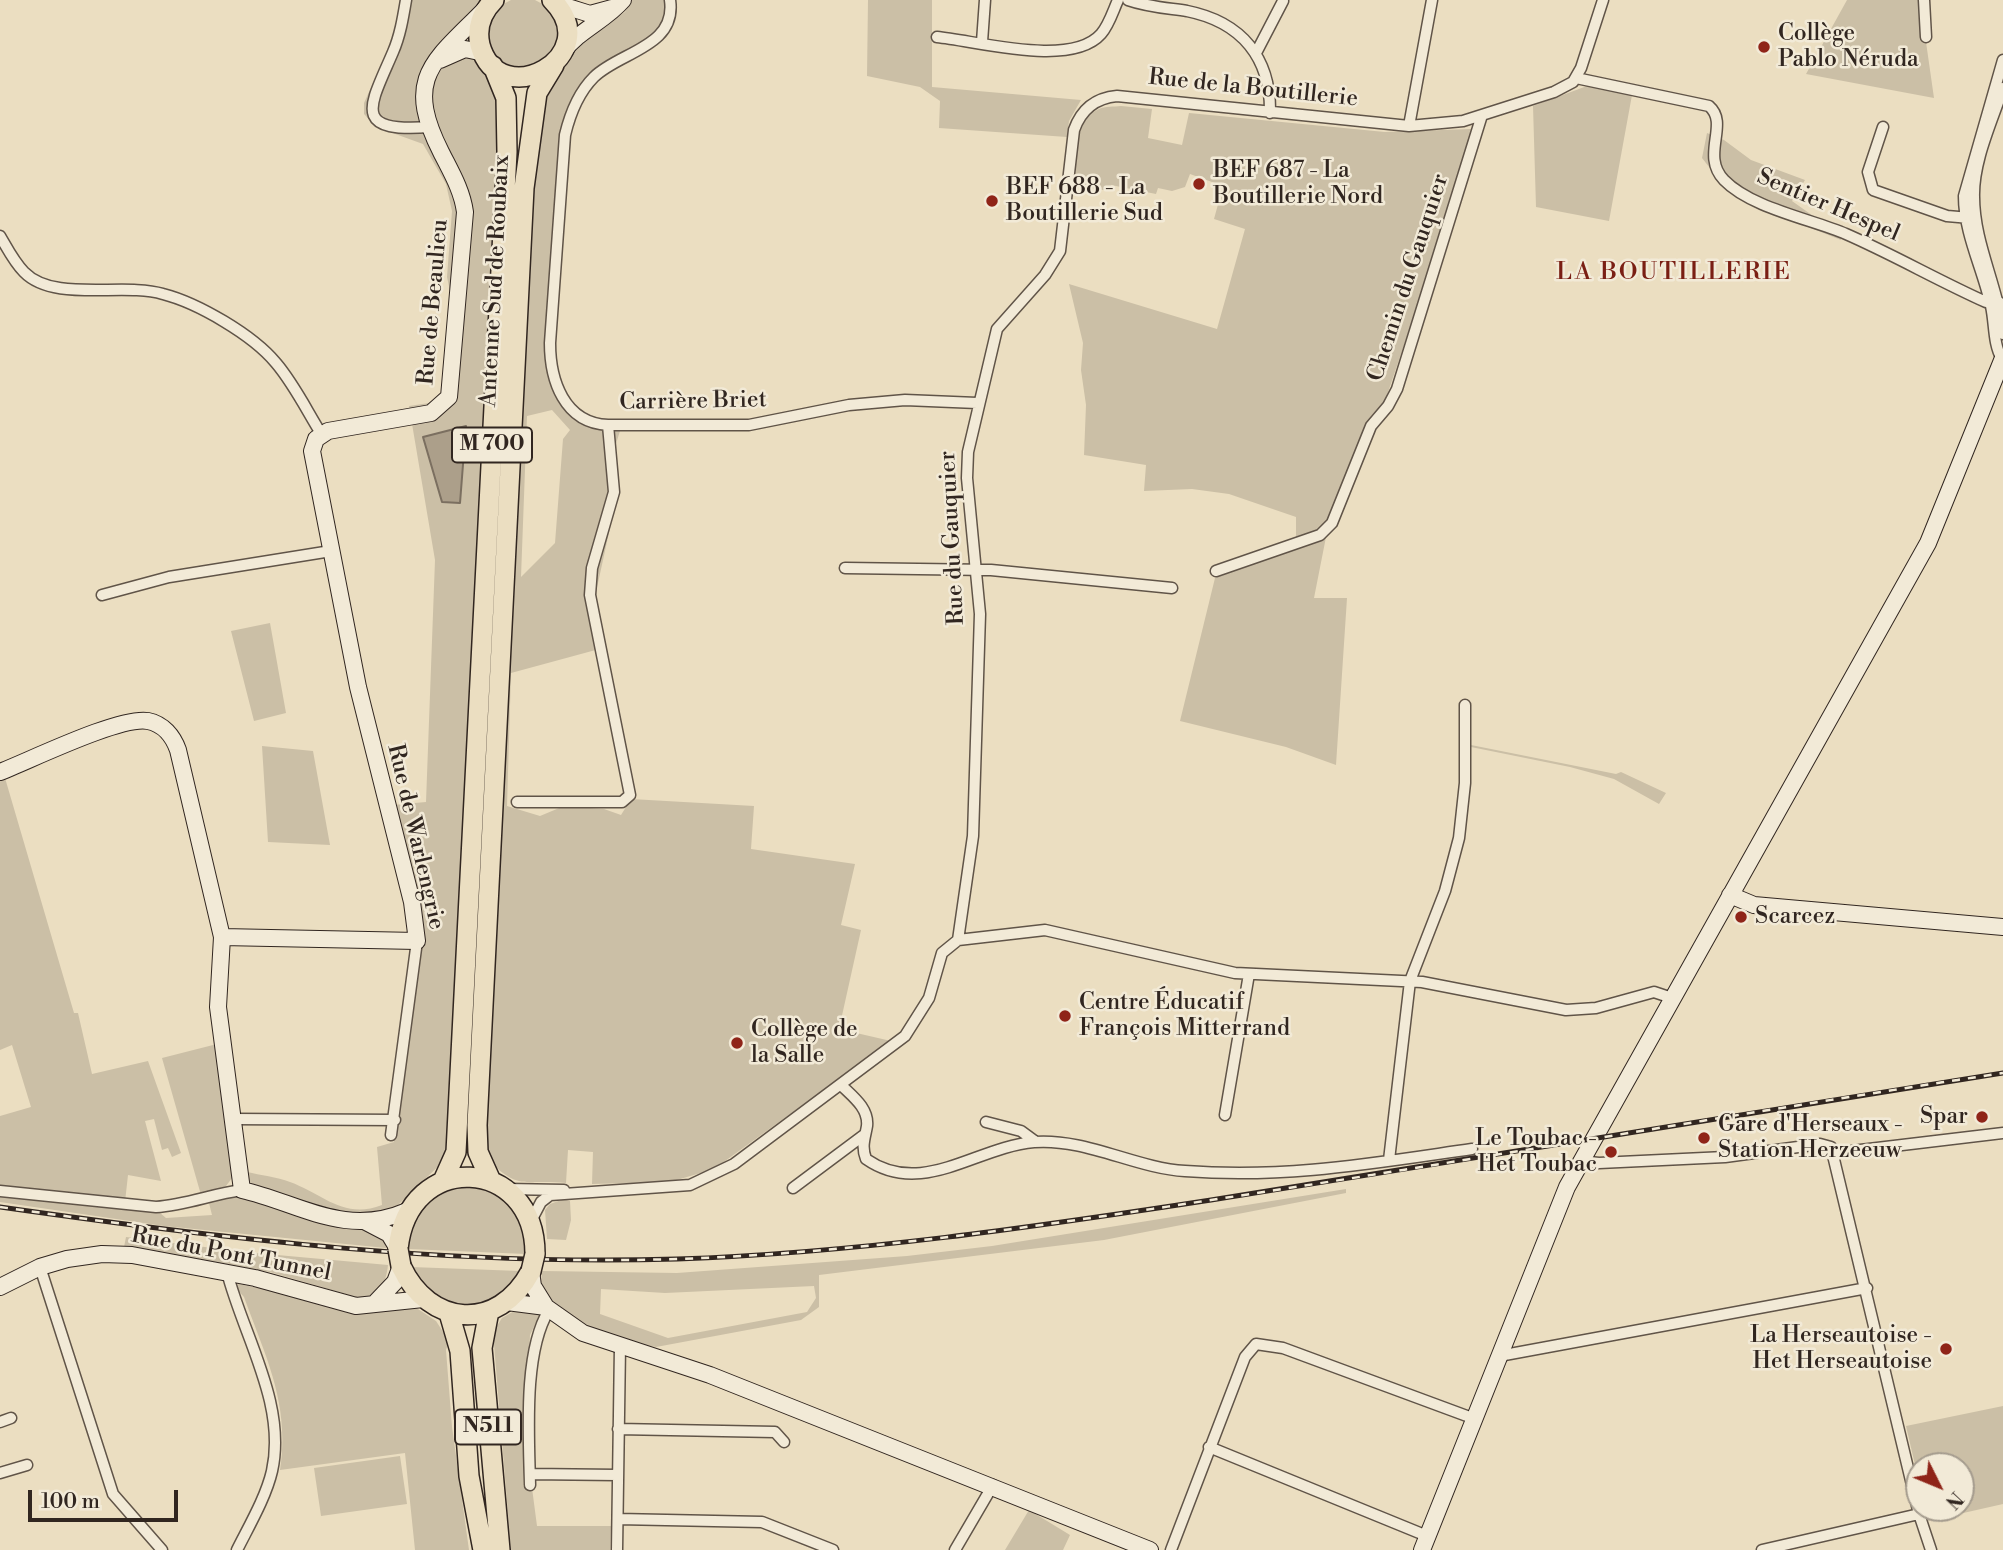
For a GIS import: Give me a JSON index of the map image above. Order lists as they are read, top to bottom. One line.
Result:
{"streets":{"highway":["Antenne Sud de Roubaix","M 700","N511"],"street":["Rue de la Boutillerie","Sentier Hespel","Chemin du Gauquier","Rue de Beaulieu","Carrière Briet","Rue du Gauquier","Rue de Warlengrie","Rue du Pont Tunnel"]},"crossings":[["Rue de la Boutillerie","Sentier Hespel"],["Rue de la Boutillerie","Chemin du Gauquier"],["Rue de la Boutillerie","Rue du Gauquier"],["Antenne Sud de Roubaix","Rue de Beaulieu"],["Carrière Briet","Rue du Gauquier"],["Rue du Pont Tunnel","N511"]],"districts":["LA BOUTILLERIE"],"places":["Collège Pablo Néruda","BEF 687 - La Boutillerie Nord","BEF 688 - La Boutillerie Sud","Scarcez","Centre Éducatif François Mitterrand","Collège de la Salle","Spar","Gare d'Herseaux - Station Herzeeuw","Le Toubac - Het Toubac","La Herseautoise - Het Herseautoise"],"scale_bar":"100 m","north":"bottom right"}
